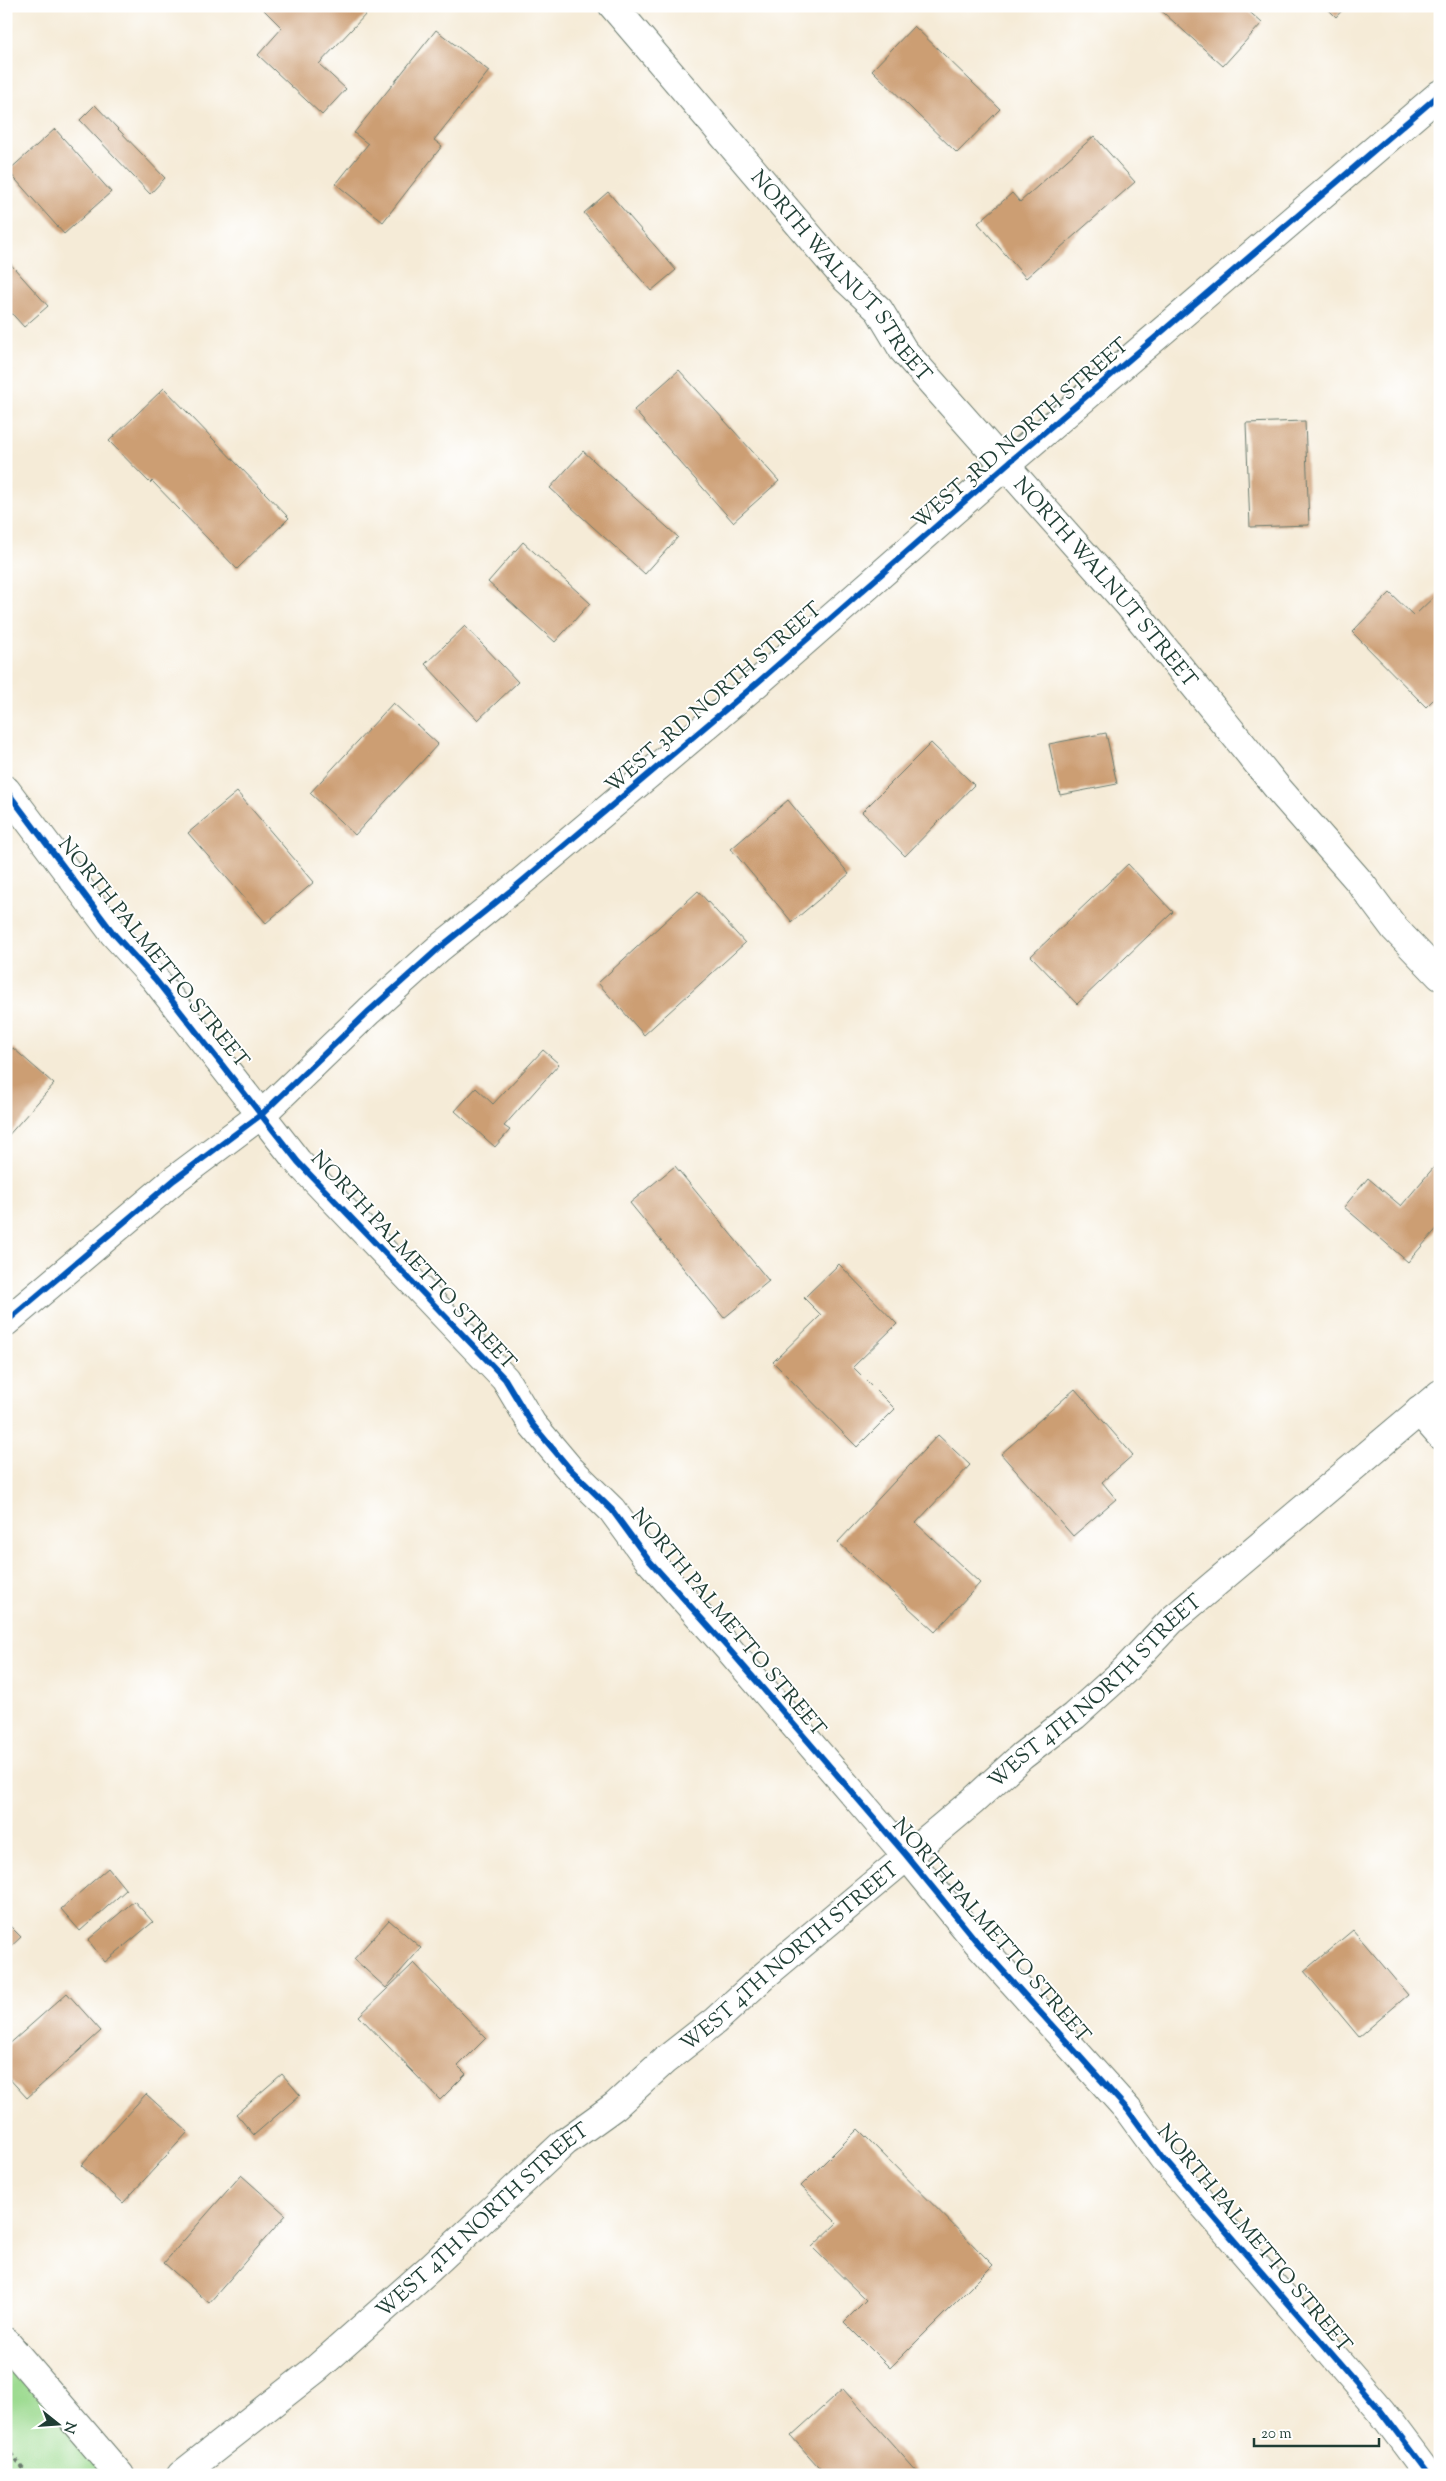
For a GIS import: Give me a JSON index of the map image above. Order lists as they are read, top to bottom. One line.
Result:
{"streets":{"street":["NORTH WALNUT STREET","WEST 3RD NORTH STREET","NORTH PALMETTO STREET","WEST 4TH NORTH STREET"]},"crossings":[["NORTH WALNUT STREET","WEST 3RD NORTH STREET"],["WEST 3RD NORTH STREET","NORTH PALMETTO STREET"],["NORTH PALMETTO STREET","WEST 4TH NORTH STREET"]],"scale_bar":"20 m","north":"right"}
